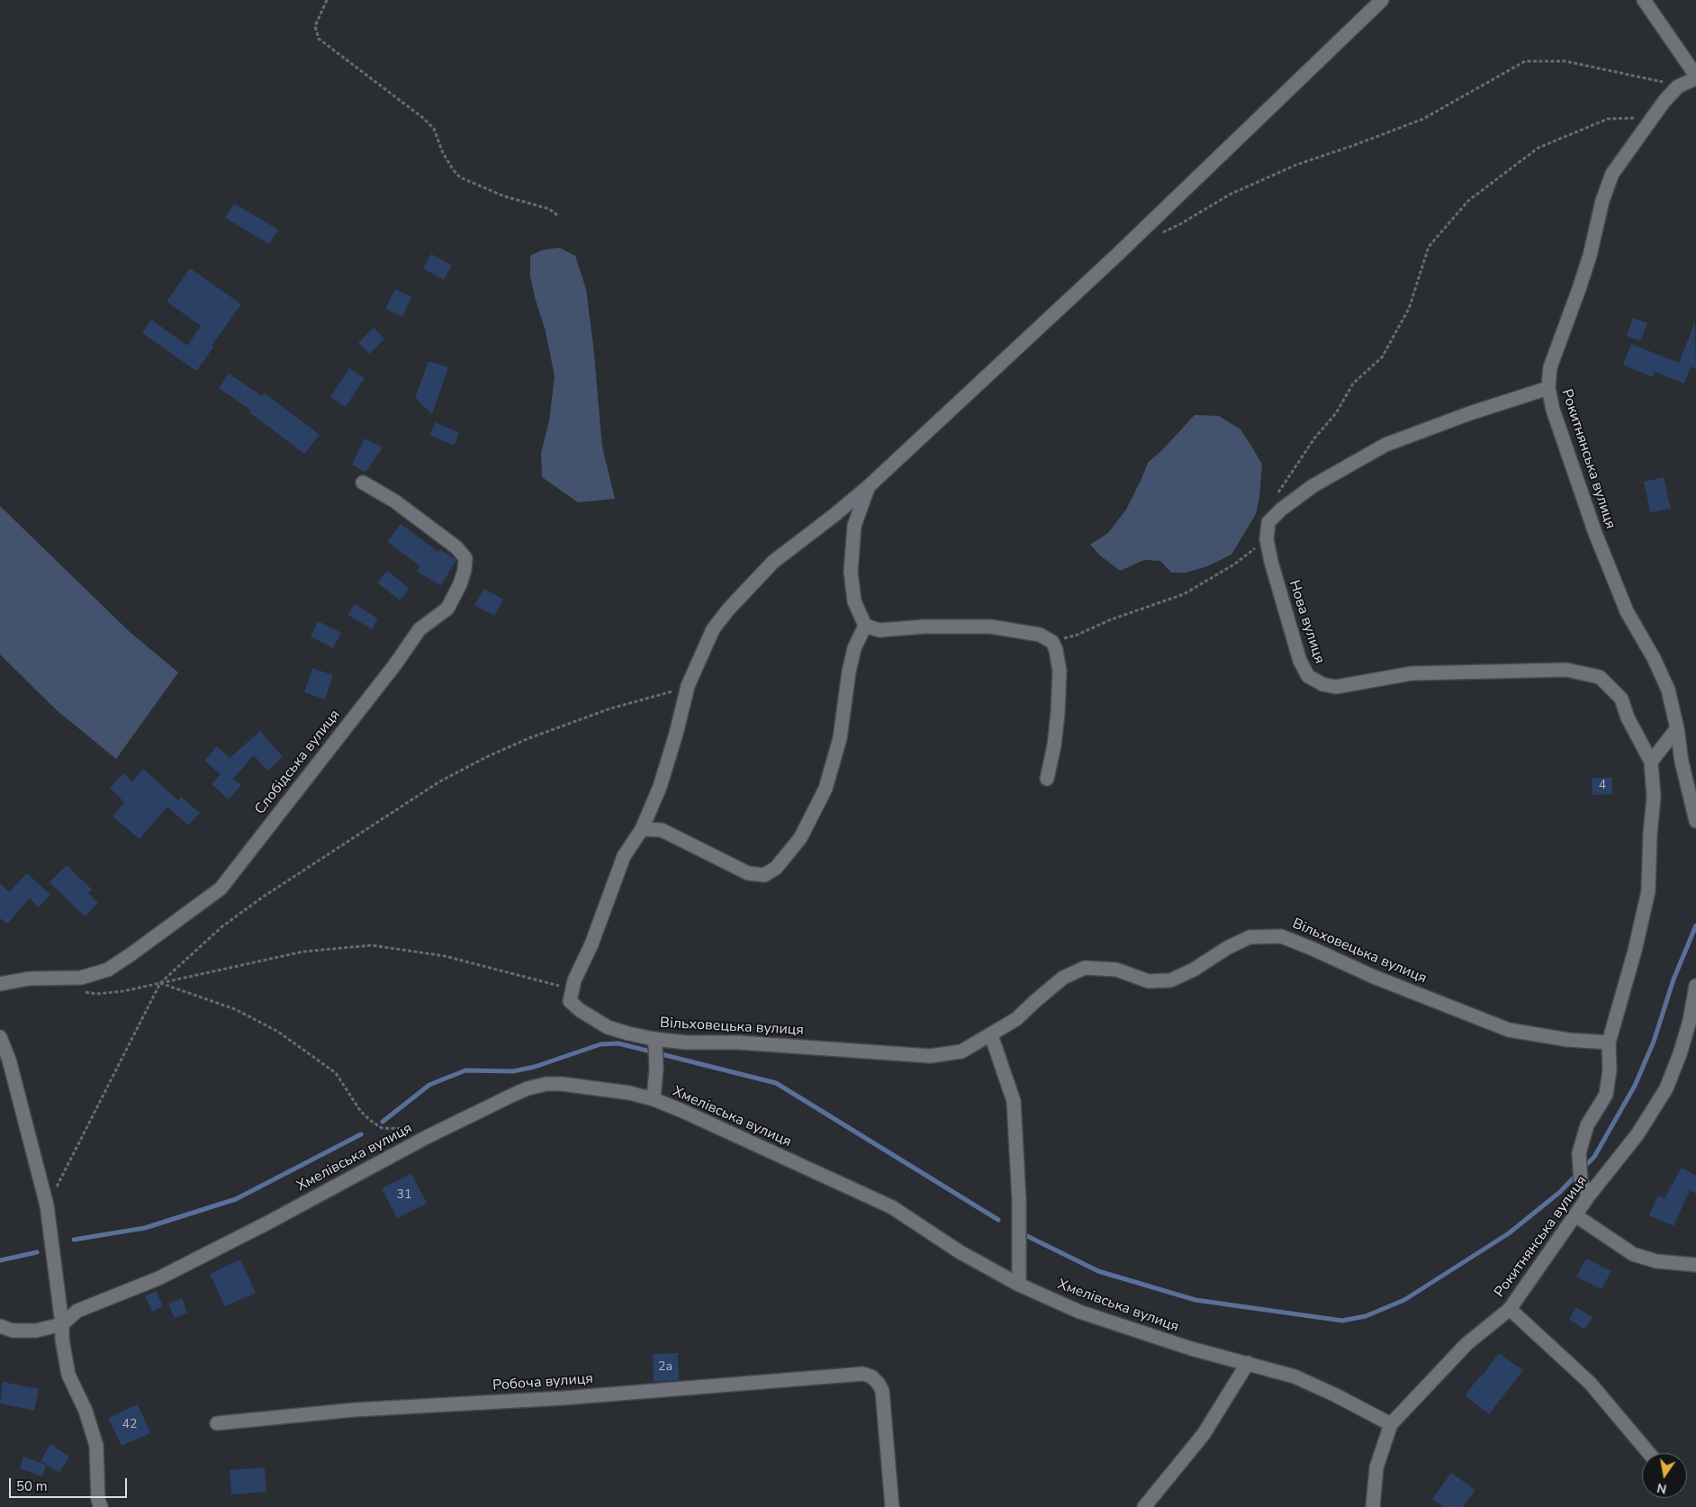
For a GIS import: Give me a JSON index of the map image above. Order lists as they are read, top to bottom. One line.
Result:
{"streets":{"street":["Рокитнянська вулиця","Нова вулиця","Слобідська вулиця","Вільховецька вулиця","Хмелівська вулиця","Робоча вулиця"]},"crossings":[["Рокитнянська вулиця","Нова вулиця"],["Рокитнянська вулиця","Вільховецька вулиця"],["Рокитнянська вулиця","Хмелівська вулиця"]],"house_numbers":["4","31","2а","42"],"scale_bar":"50 m","north":"bottom"}
